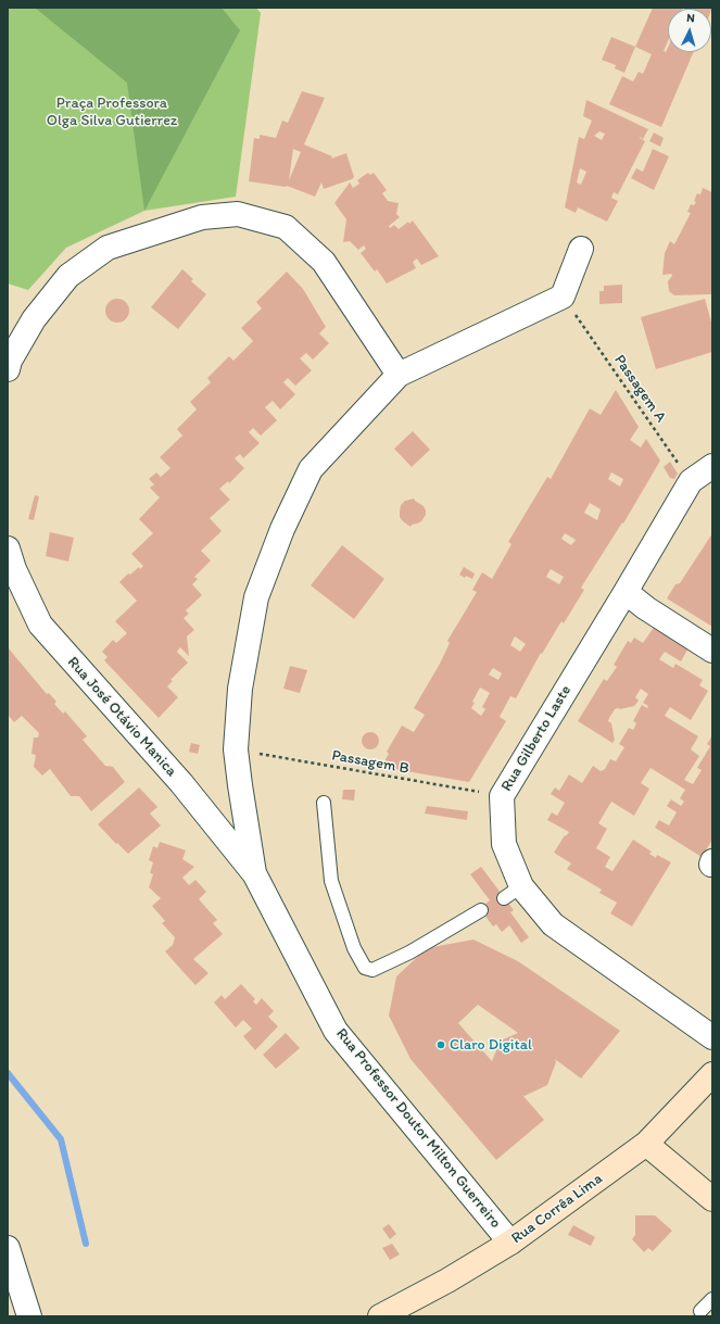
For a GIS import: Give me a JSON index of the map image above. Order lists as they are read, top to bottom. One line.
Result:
{"streets":{"street":["Rua José Otávio Manica","Rua Gilberto Laste","Rua Professor Doutor Milton Guerreiro","Rua Corrêa Lima"],"path":["Passagem A","Passagem B"]},"crossings":[["Passagem A","Rua Gilberto Laste"],["Rua José Otávio Manica","Rua Professor Doutor Milton Guerreiro"],["Rua Gilberto Laste","Passagem B"],["Passagem B","Rua Professor Doutor Milton Guerreiro"],["Rua Professor Doutor Milton Guerreiro","Rua Corrêa Lima"]],"parks":["Praça Professora Olga Silva Gutierrez"],"places":["Claro Digital"],"north":"top"}
